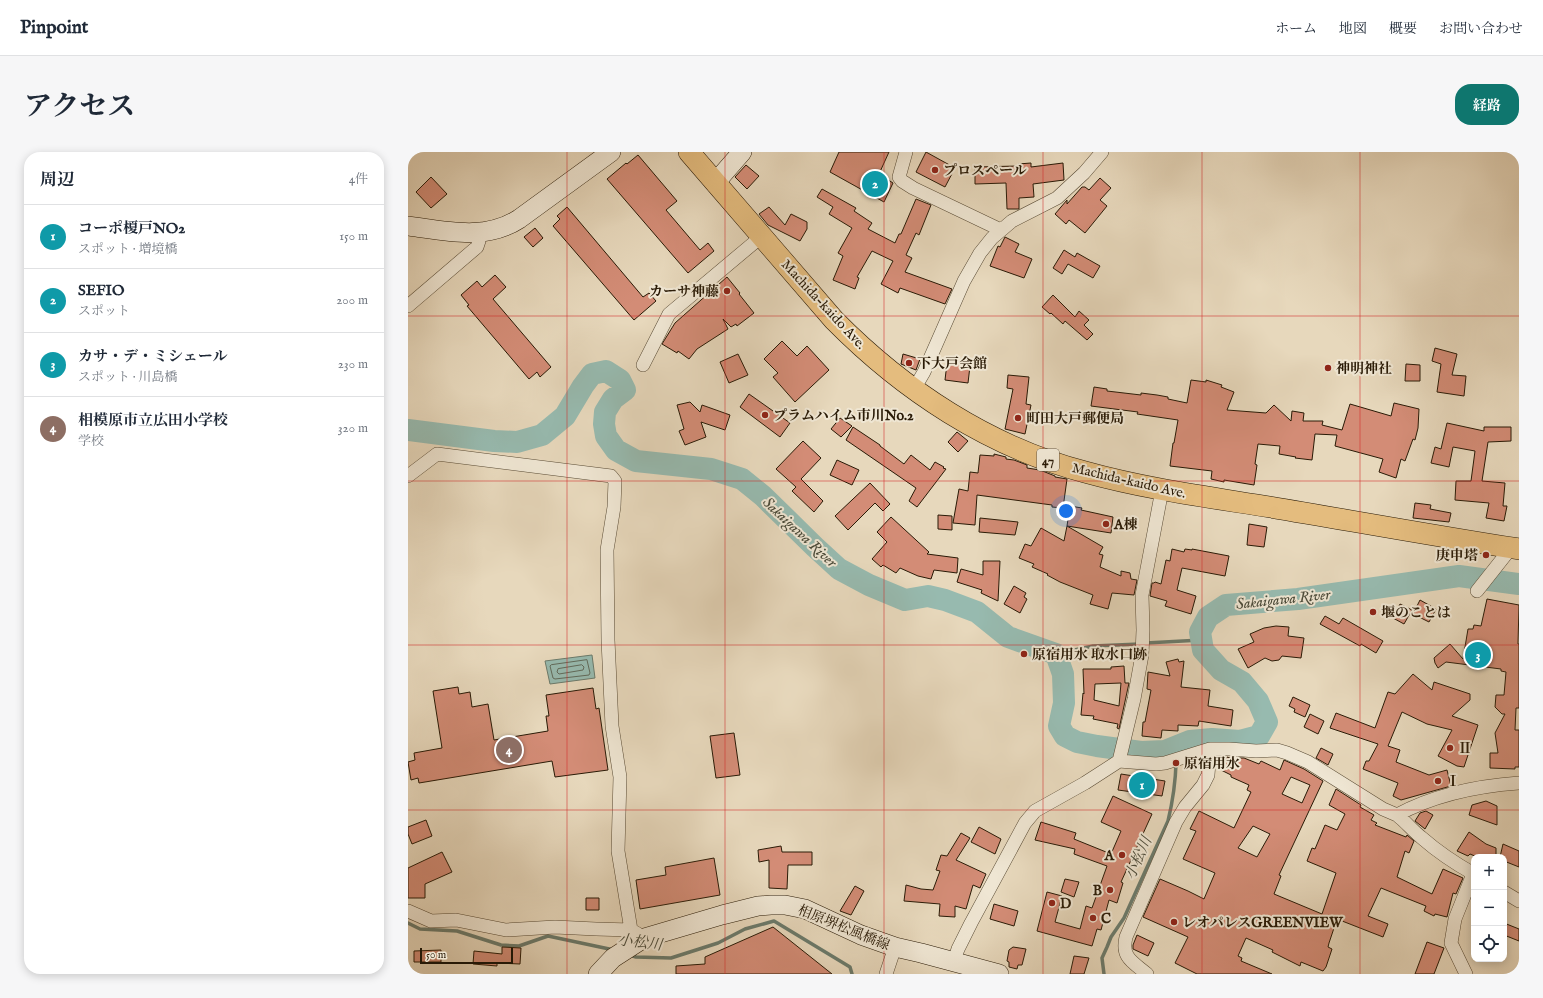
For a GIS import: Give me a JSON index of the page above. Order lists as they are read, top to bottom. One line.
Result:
{"streets":{"main road":["Machida-kaido Ave.","47"],"street":["相原堺松風橋線"]},"water":["Sakaigawa River","小松川"],"places":["プロスペール","カーサ神藤","下大戸会館","神明神社","プラムハイム市川No.2","町田大戸郵便局","A棟","庚申塔","堰のことは","原宿用水 取水口跡","Ⅱ","原宿用水","Ⅰ","A","B","D","C","レオパレスGREENVIEW"],"scale_bar":"50 m","page":{"header":"Pinpoint","nav":["ホーム","地図","概要","お問い合わせ"],"title":"アクセス","buttons":"経路","heading":["周辺","4件"],"pins":["2","3","4","1"],"list":[{"mark":"1","name":"コーポ榎戸NO2","note":"スポット · 増境橋","value":"150 m"},{"mark":"2","name":"SEFIO","note":"スポット","value":"200 m"},{"mark":"3","name":"カサ・デ・ミシェール","note":"スポット · 川島橋","value":"230 m"},{"mark":"4","name":"相模原市立広田小学校","note":"学校","value":"320 m"}],"map_buttons":["+","−"],"scale":"50 m"}}
